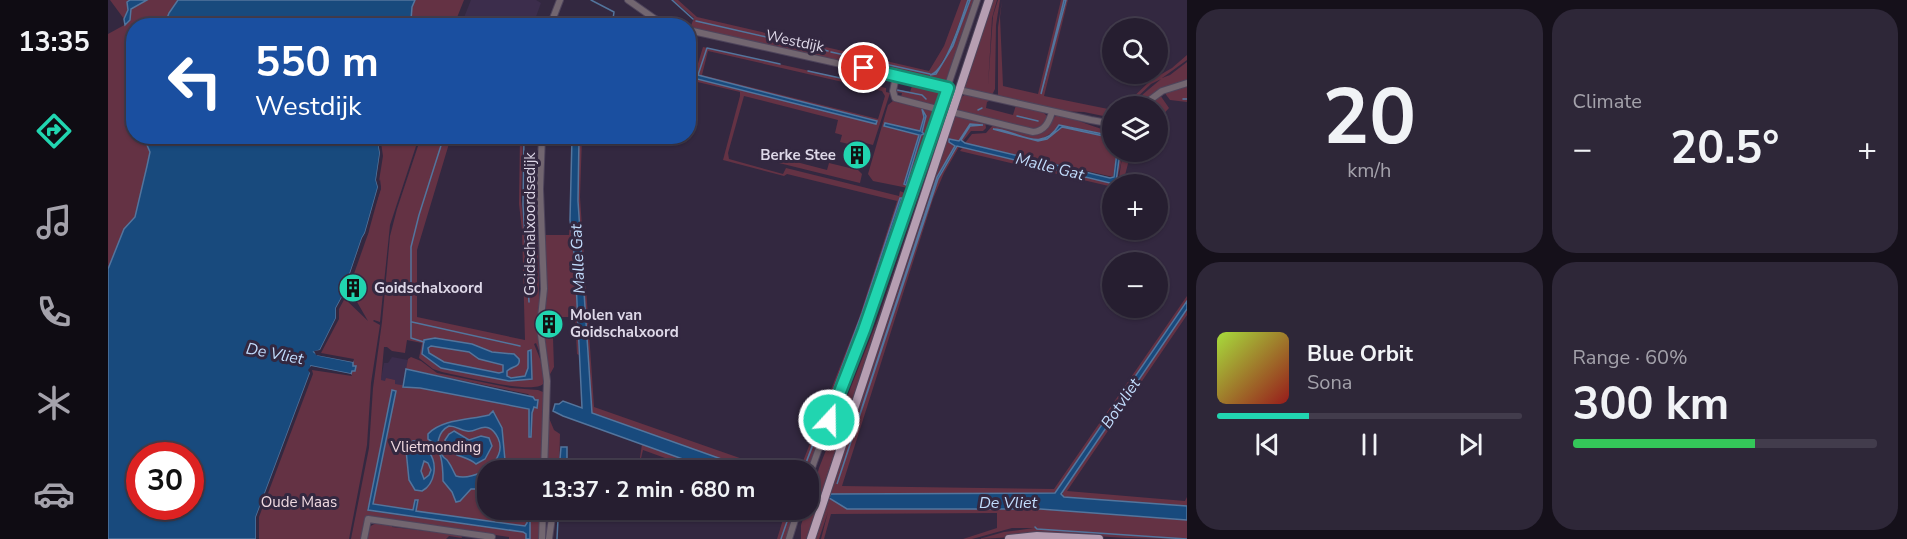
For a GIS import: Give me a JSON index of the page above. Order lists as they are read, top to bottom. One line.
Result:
{"streets":{"street":["Westdijk","Goidschalxoordsedijk"]},"water":["Malle Gat","De Vliet","Botvliet"],"parks":["Vlietmonding","Oude Maas"],"places":{"building":["Berke Stee","Goidschalxoord","Molen van Goidschalxoord"]},"page":{"tabs":"13:35","tile":[["20","km/h"],"Climate",["Range · 60%","300 km"]],"map_buttons":["+","−"],"turn":["550 m","Westdijk"],"heat":["−","20.5°","+"],"song":["Blue Orbit","Sona"],"limit":"30","trip":"13:37 · 2 min · 680 m"}}
